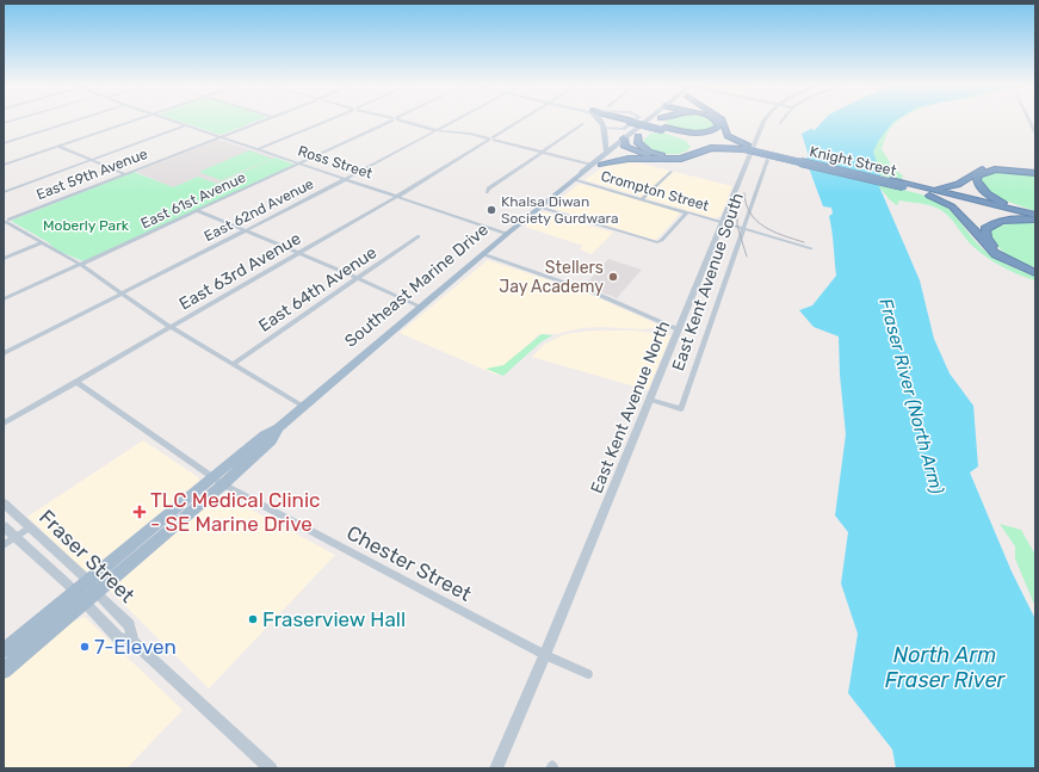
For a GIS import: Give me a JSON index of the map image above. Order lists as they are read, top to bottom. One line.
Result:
{"streets":{"highway":["Knight Street"],"main road":["Southeast Marine Drive"],"street":["Ross Street","East 59th Avenue","Crompton Street","East 61st Avenue","East 62nd Avenue","East 63rd Avenue","East Kent Avenue South","East 64th Avenue","East Kent Avenue North","Fraser Street","Chester Street"]},"crossings":[["Ross Street","East 59th Avenue"],["Ross Street","East 61st Avenue"],["Ross Street","East 62nd Avenue"],["Ross Street","East 63rd Avenue"],["Ross Street","Southeast Marine Drive"],["Crompton Street","East Kent Avenue South"],["Crompton Street","Southeast Marine Drive"],["Crompton Street","East Kent Avenue North"],["East 63rd Avenue","Chester Street"],["East Kent Avenue South","East Kent Avenue North"],["Southeast Marine Drive","Fraser Street"],["Southeast Marine Drive","Chester Street"],["East Kent Avenue North","Chester Street"]],"water":["Fraser River (North Arm)","North Arm Fraser River"],"parks":["Moberly Park"],"places":{"other":["Khalsa Diwan Society Gurdwara","Stellers Jay Academy","Fraserview Hall","7-Eleven"],"health":["TLC Medical Clinic - SE Marine Drive"]}}
